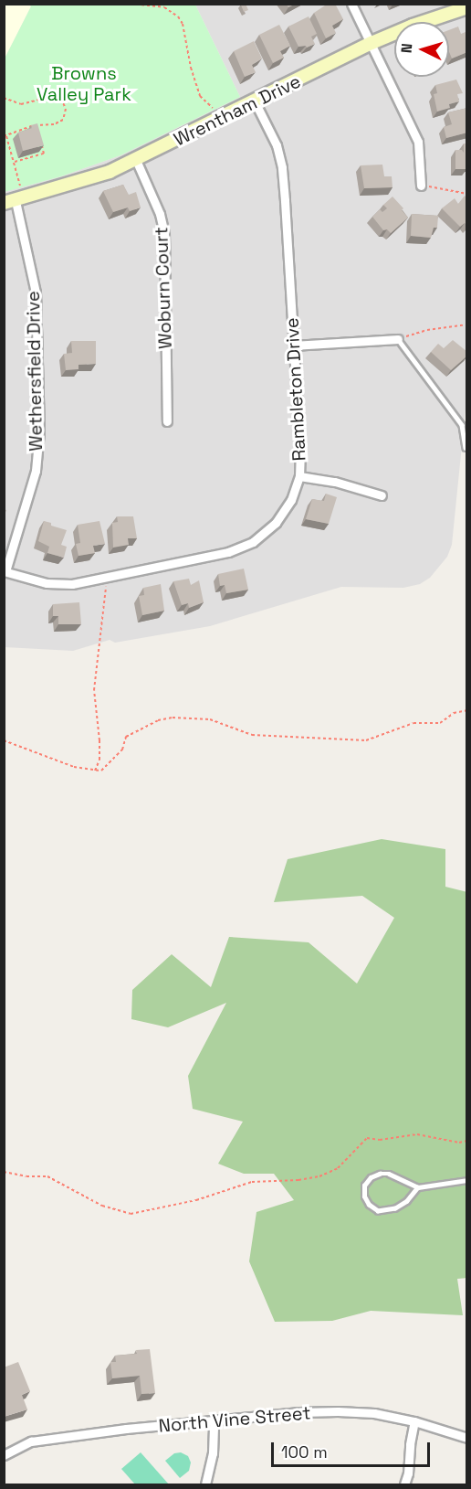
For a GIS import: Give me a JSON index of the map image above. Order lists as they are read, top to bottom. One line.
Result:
{"streets":{"street":["Wrentham Drive","Woburn Court","Wethersfield Drive","Rambleton Drive","North Vine Street"]},"crossings":[["Wrentham Drive","Woburn Court"],["Wrentham Drive","Wethersfield Drive"],["Wrentham Drive","Rambleton Drive"],["Wethersfield Drive","Rambleton Drive"]],"parks":["Browns Valley Park"],"scale_bar":"100 m","north":"left"}
